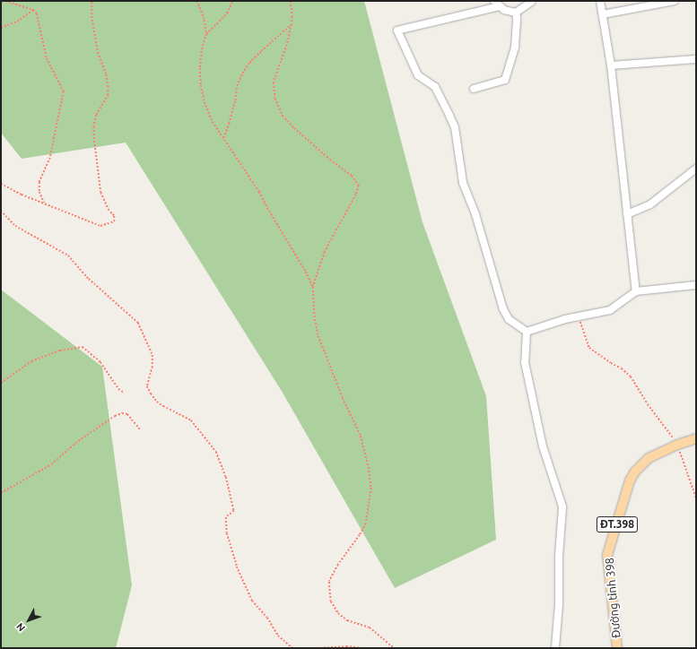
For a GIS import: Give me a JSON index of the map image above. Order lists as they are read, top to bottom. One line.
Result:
{"streets":{"main road":["ĐT.398","Đường tỉnh 398"]},"north":"bottom left"}
